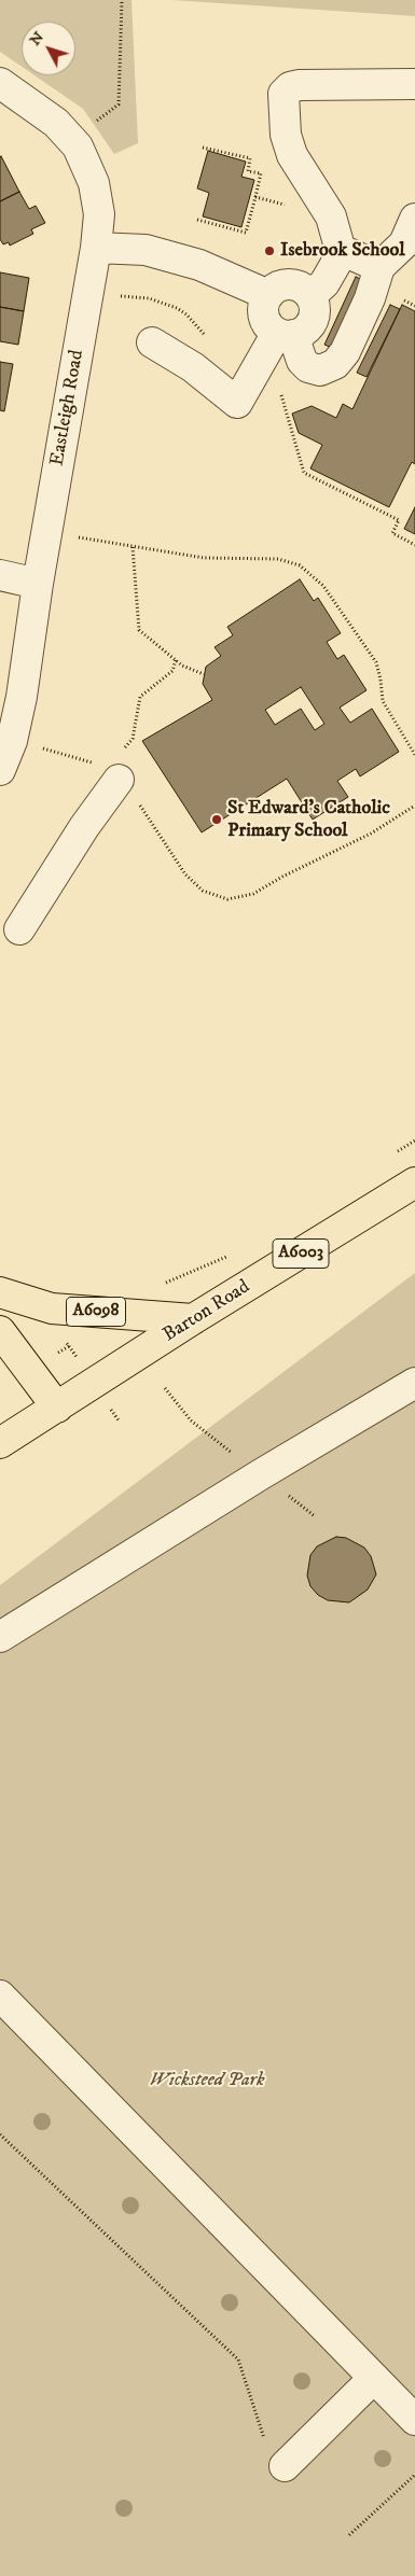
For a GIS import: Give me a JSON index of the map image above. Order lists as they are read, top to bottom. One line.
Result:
{"streets":{"main road":["A6003","A6098","Barton Road"],"street":["Eastleigh Road"]},"crossings":[["A6098","Barton Road"]],"parks":["Wicksteed Park"],"places":["Isebrook School","St Edward's Catholic Primary School"],"north":"top left"}
